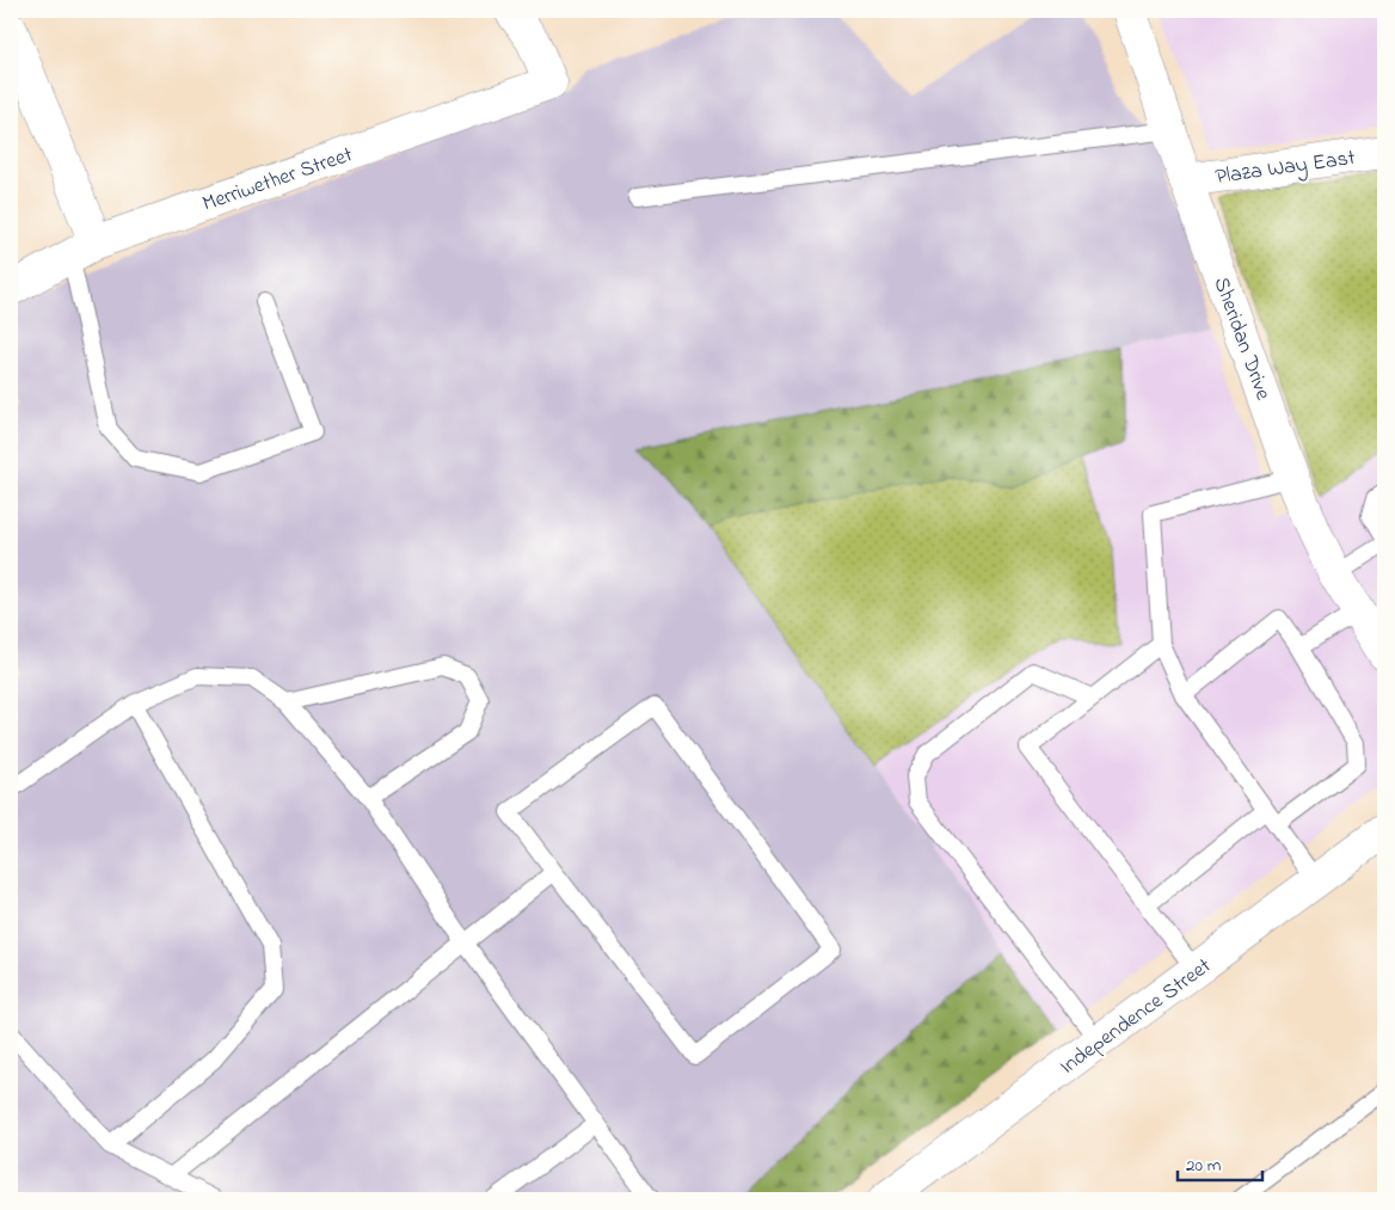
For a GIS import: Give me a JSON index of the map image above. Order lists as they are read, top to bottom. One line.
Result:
{"streets":{"street":["Plaza Way East","Merriwether Street","Sheridan Drive","Independence Street"]},"crossings":[["Plaza Way East","Sheridan Drive"]],"scale_bar":"20 m"}
